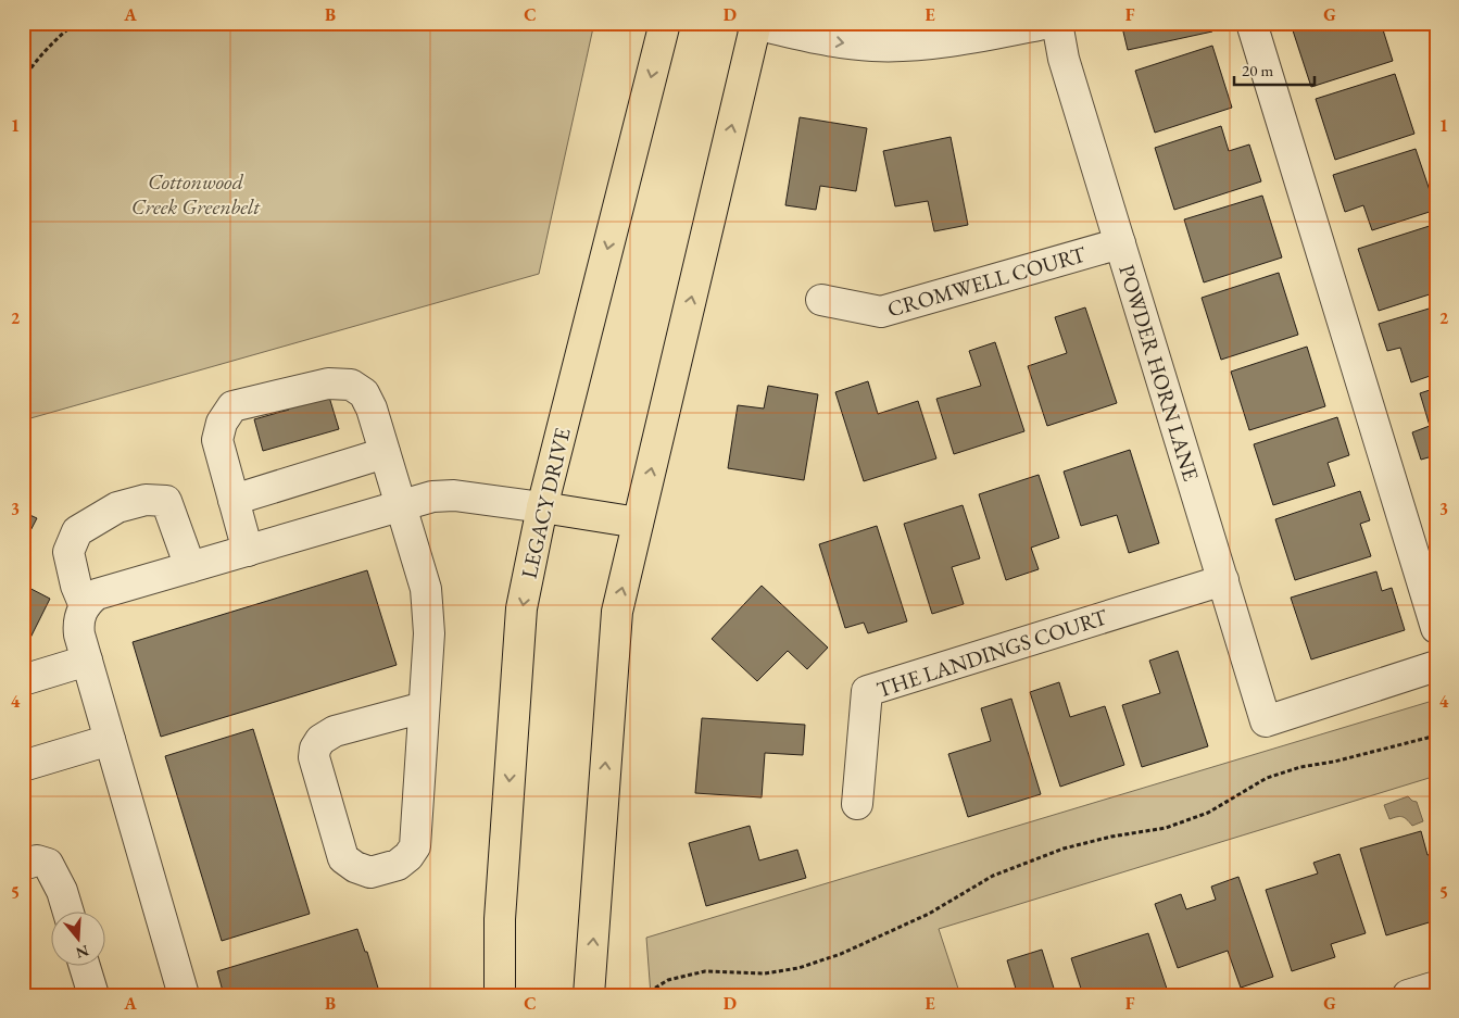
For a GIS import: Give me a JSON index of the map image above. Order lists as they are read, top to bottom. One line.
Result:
{"streets":{"main road":["LEGACY DRIVE"],"street":["CROMWELL COURT","POWDER HORN LANE","THE LANDINGS COURT"]},"crossings":[["CROMWELL COURT","POWDER HORN LANE"],["POWDER HORN LANE","THE LANDINGS COURT"]],"parks":["Cottonwood Creek Greenbelt"],"scale_bar":"20 m","north":"bottom","grid":{"columns":["A","B","C","D","E","F","G"],"rows":["1","2","3","4","5"]}}
